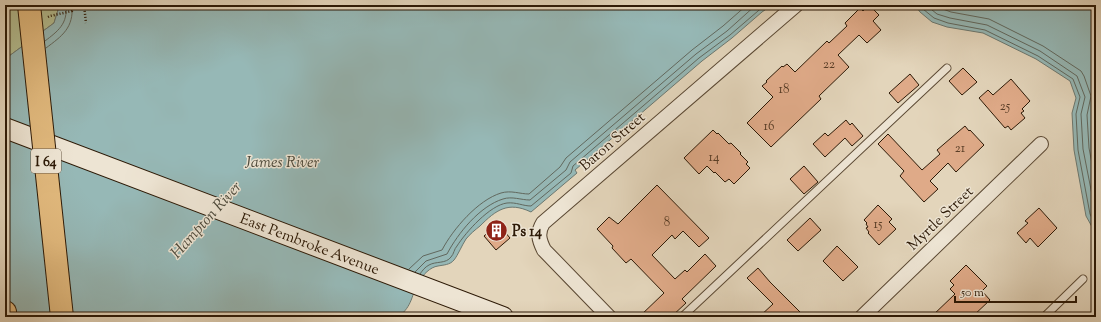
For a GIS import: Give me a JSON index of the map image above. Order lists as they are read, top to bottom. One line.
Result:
{"streets":{"highway":["I 64"],"main road":["East Pembroke Avenue"],"street":["Baron Street","Myrtle Street"]},"water":["James River","Hampton River"],"places":{"building":["Ps 14"]},"house_numbers":["22","18","25","16","21","14","8","15"],"scale_bar":"50 m"}
